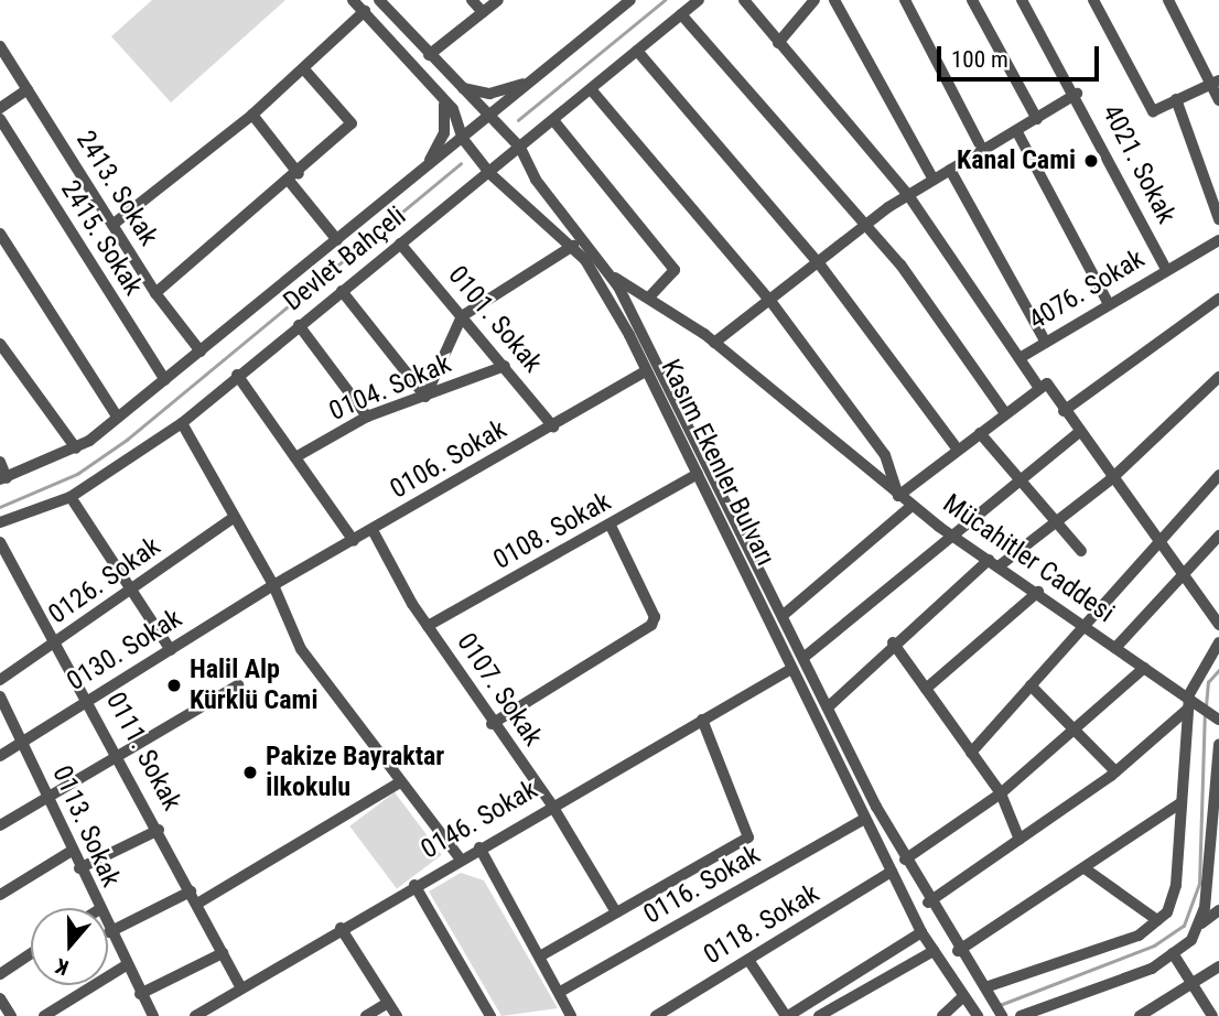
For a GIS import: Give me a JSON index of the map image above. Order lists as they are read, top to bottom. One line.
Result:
{"streets":{"street":["4021. Sokak","2413. Sokak","2415. Sokak","Devlet Bahçeli","4076. Sokak","0101. Sokak","0104. Sokak","0106. Sokak","Kasım Ekenler Bulvarı","0108. Sokak","Mücahitler Caddesi","0126. Sokak","0130. Sokak","0107. Sokak","0111. Sokak","0146. Sokak","0113. Sokak","0116. Sokak","0118. Sokak"]},"crossings":[["4021. Sokak","4076. Sokak"],["2413. Sokak","Devlet Bahçeli"],["2415. Sokak","Devlet Bahçeli"],["Devlet Bahçeli","0101. Sokak"],["Devlet Bahçeli","Kasım Ekenler Bulvarı"],["0101. Sokak","0104. Sokak"],["0101. Sokak","0106. Sokak"],["0106. Sokak","Kasım Ekenler Bulvarı"],["0106. Sokak","0130. Sokak"],["0106. Sokak","0107. Sokak"],["Kasım Ekenler Bulvarı","0108. Sokak"],["Kasım Ekenler Bulvarı","Mücahitler Caddesi"],["Kasım Ekenler Bulvarı","0146. Sokak"],["Kasım Ekenler Bulvarı","0116. Sokak"],["Kasım Ekenler Bulvarı","0118. Sokak"],["0108. Sokak","0107. Sokak"],["0126. Sokak","0111. Sokak"],["0130. Sokak","0111. Sokak"],["0130. Sokak","0113. Sokak"],["0107. Sokak","0146. Sokak"],["0111. Sokak","0146. Sokak"]],"places":["Kanal Cami","Halil Alp Kürklü Cami","Pakize Bayraktar İlkokulu"],"scale_bar":"100 m","north":"bottom"}
